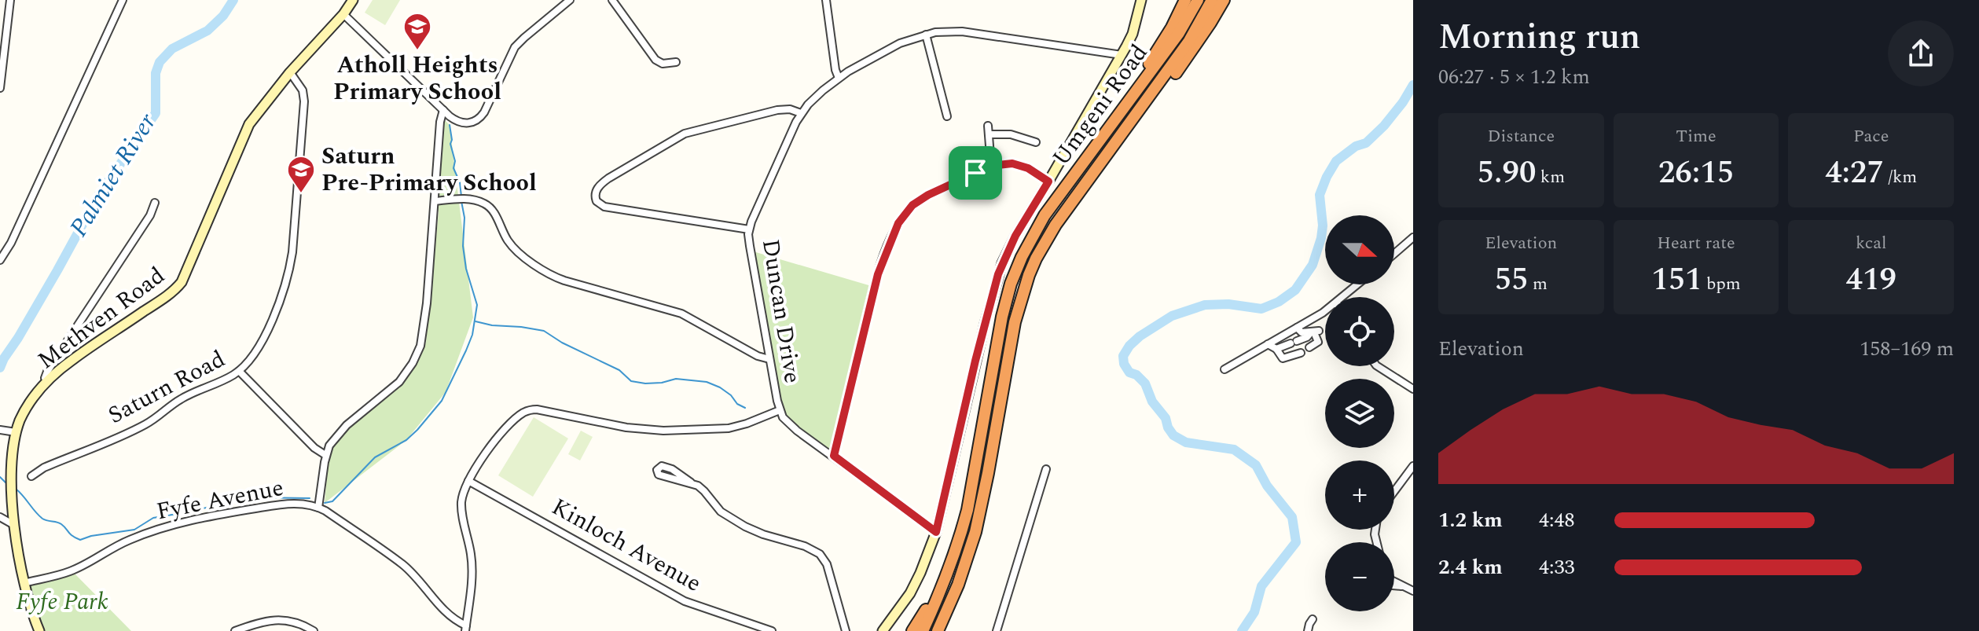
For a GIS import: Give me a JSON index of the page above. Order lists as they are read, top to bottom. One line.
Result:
{"streets":{"highway":["Umgeni Road"],"street":["Duncan Drive","Methven Road","Saturn Road","Fyfe Avenue","Kinloch Avenue"]},"crossings":[["Methven Road","Saturn Road"],["Methven Road","Fyfe Avenue"]],"water":["Palmiet River"],"parks":["Fyfe Park"],"places":{"school or university":["Atholl Heights Primary School","Saturn Pre-Primary School"]},"north":"right","page":{"heading":["Morning run","06:27 · 5 × 1.2 km"],"stats":[["Distance","5.90 km"],["Time","26:15"],["Pace","4:27 /km"],["Elevation","55 m"],["Heart rate","151 bpm"],["kcal","419"]],"map_buttons":["+","−"],"chart":["Elevation","158–169 m"],"list":[{"name":"1.2 km","note":"4:48"},{"name":"2.4 km","note":"4:33"}]}}
